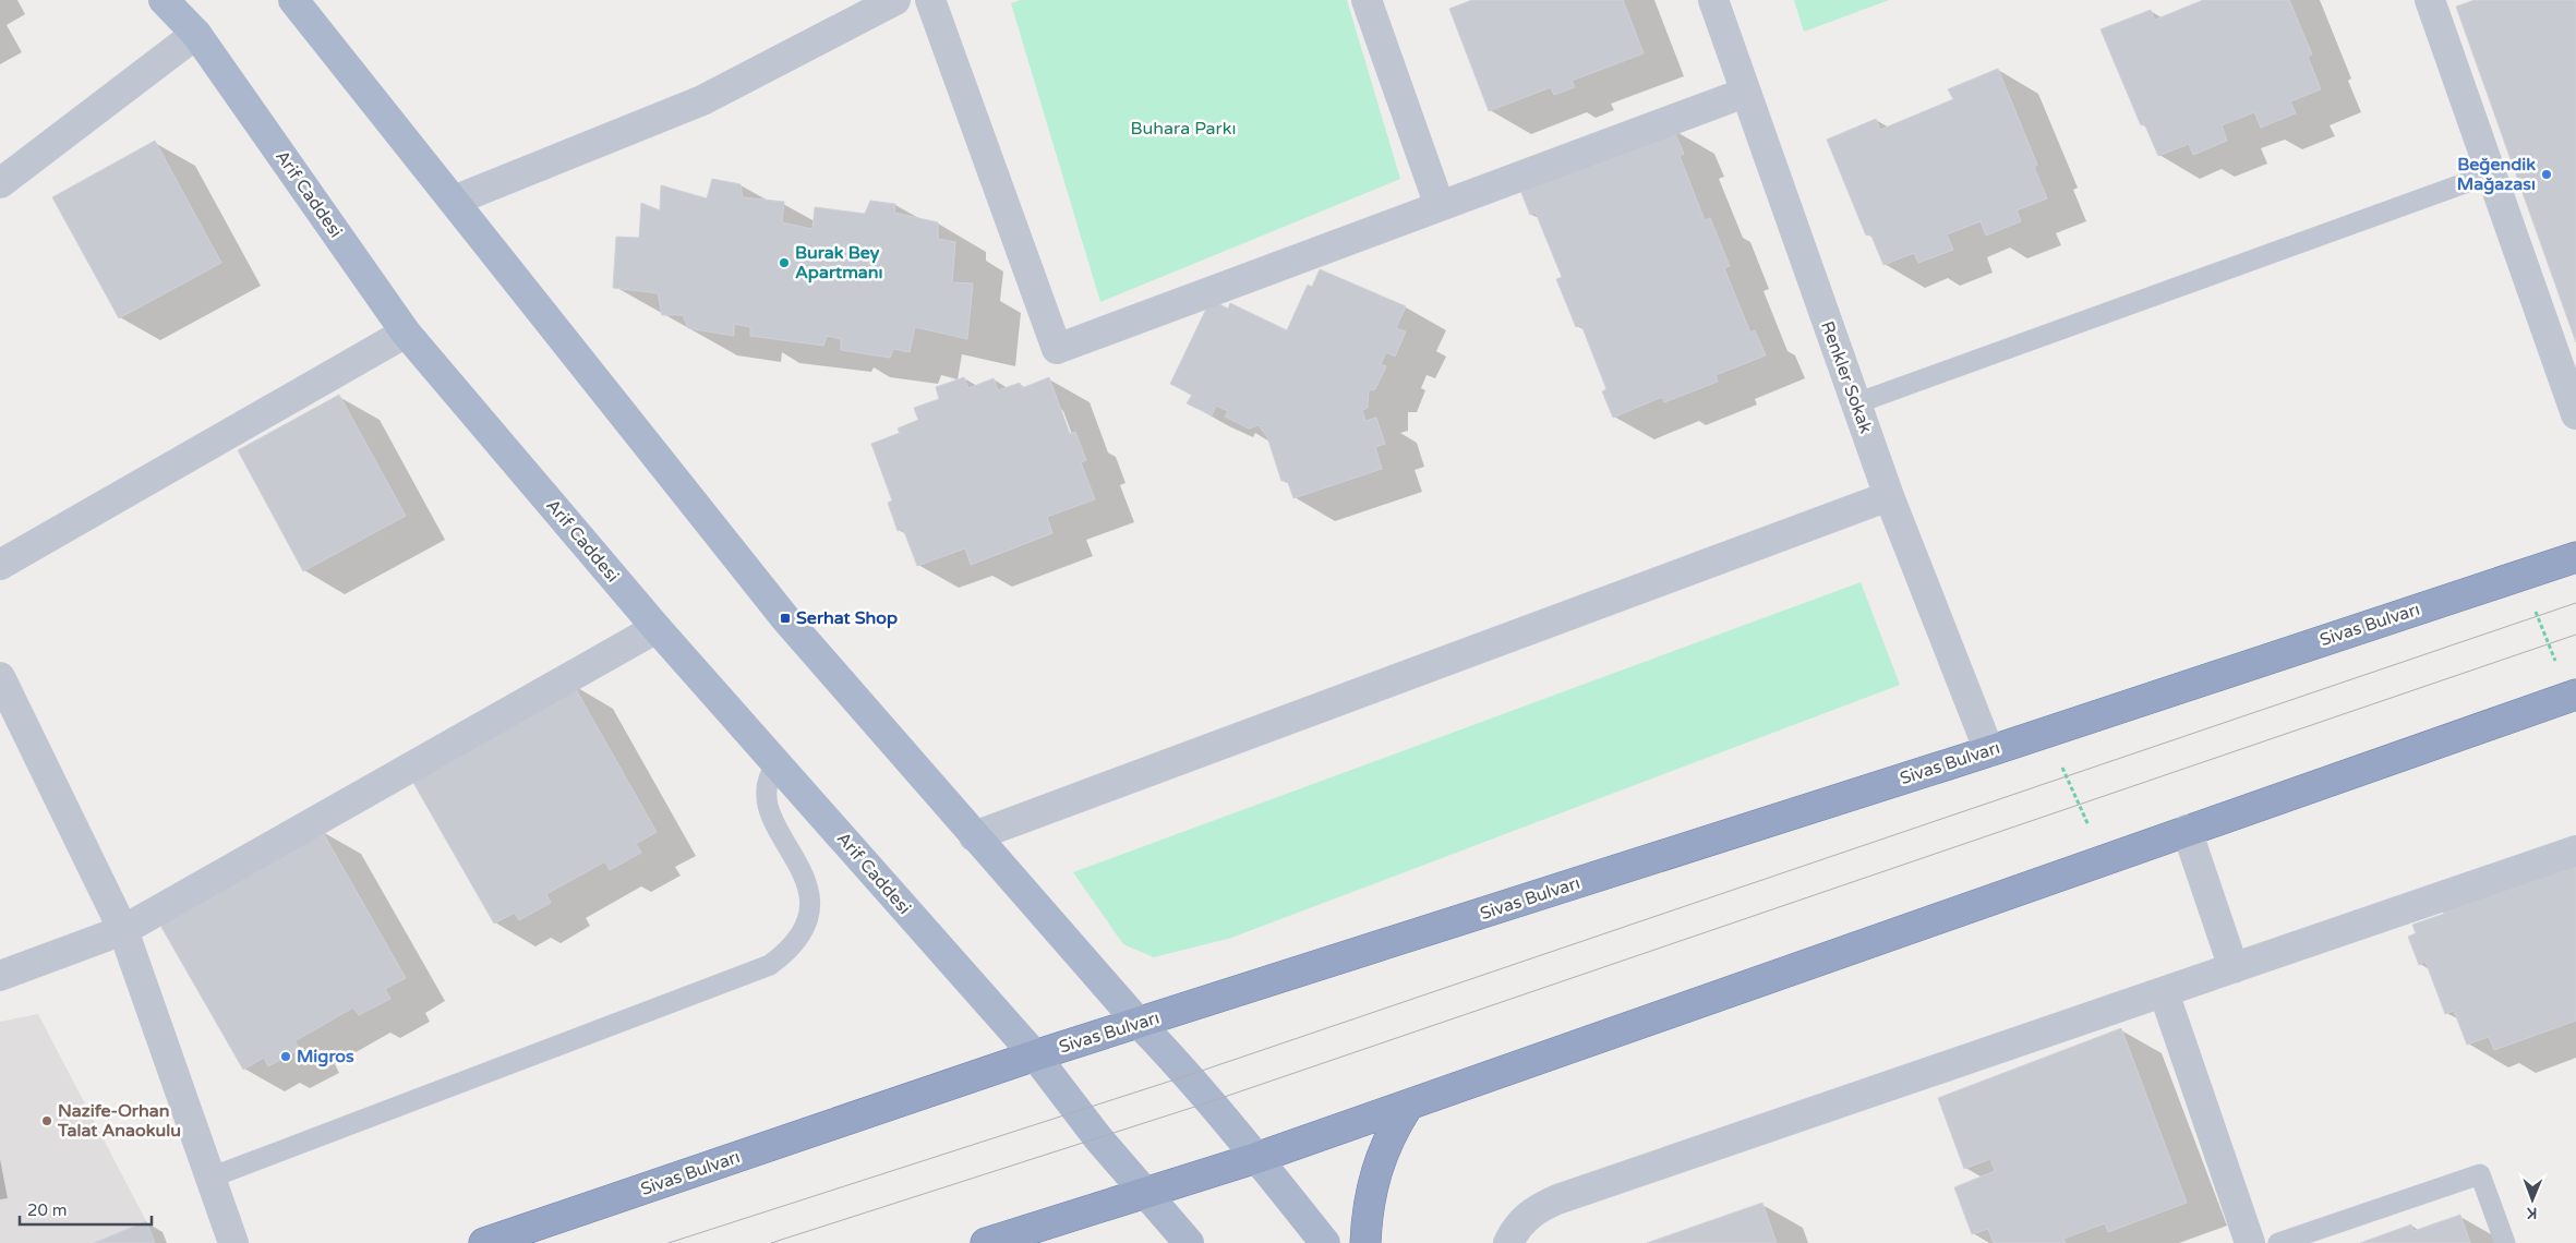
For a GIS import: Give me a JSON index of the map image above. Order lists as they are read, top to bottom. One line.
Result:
{"streets":{"highway":["Sivas Bulvarı"],"main road":["Arif Caddesi"],"street":["Renkler Sokak"]},"crossings":[["Arif Caddesi","Sivas Bulvarı"],["Renkler Sokak","Sivas Bulvarı"]],"parks":["Buhara Parkı"],"places":{"other":["Beğendik Mağazası","Burak Bey Apartmanı","Migros","Nazife-Orhan Talat Anaokulu"],"transit":["Serhat Shop"]},"scale_bar":"20 m","north":"bottom"}
